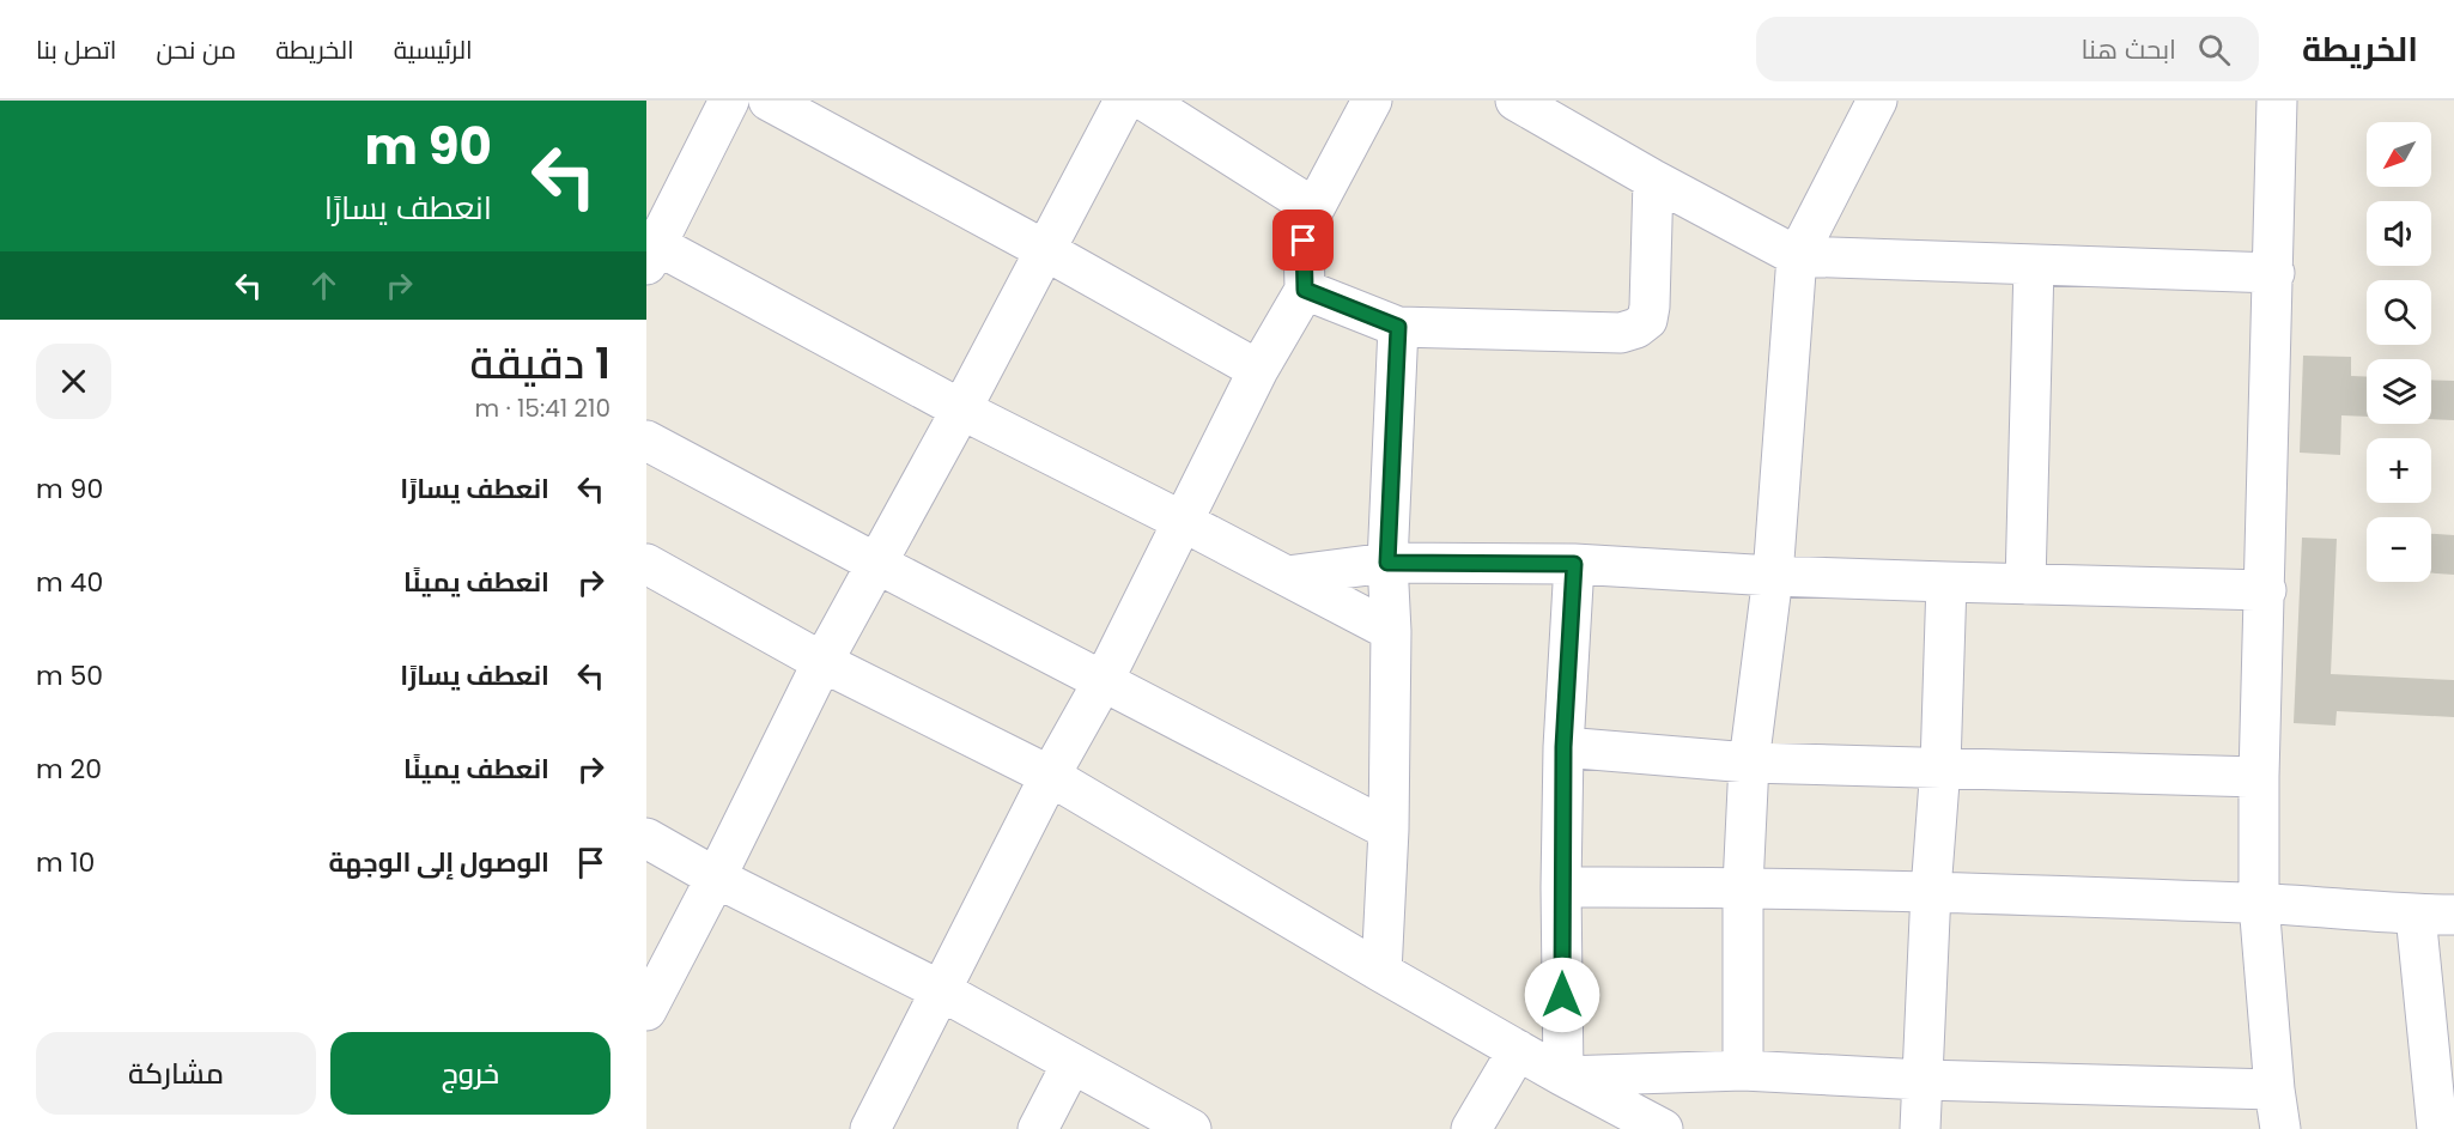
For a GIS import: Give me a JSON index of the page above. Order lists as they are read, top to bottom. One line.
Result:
{"north":"bottom left","page":{"header":"الخريطة","search":"ابحث هنا","nav":["الرئيسية","الخريطة","من نحن","اتصل بنا"],"turn":["90 m","انعطف يسارًا"],"map_buttons":["+","−"],"heading":["1 دقيقة","210 m · 15:41"],"list":[{"name":"انعطف يسارًا","value":"90 m"},{"name":"انعطف يمينًا","value":"40 m"},{"name":"انعطف يسارًا","value":"50 m"},{"name":"انعطف يمينًا","value":"20 m"},{"name":"الوصول إلى الوجهة","value":"10 m"}],"buttons":["خروج","مشاركة"]}}
